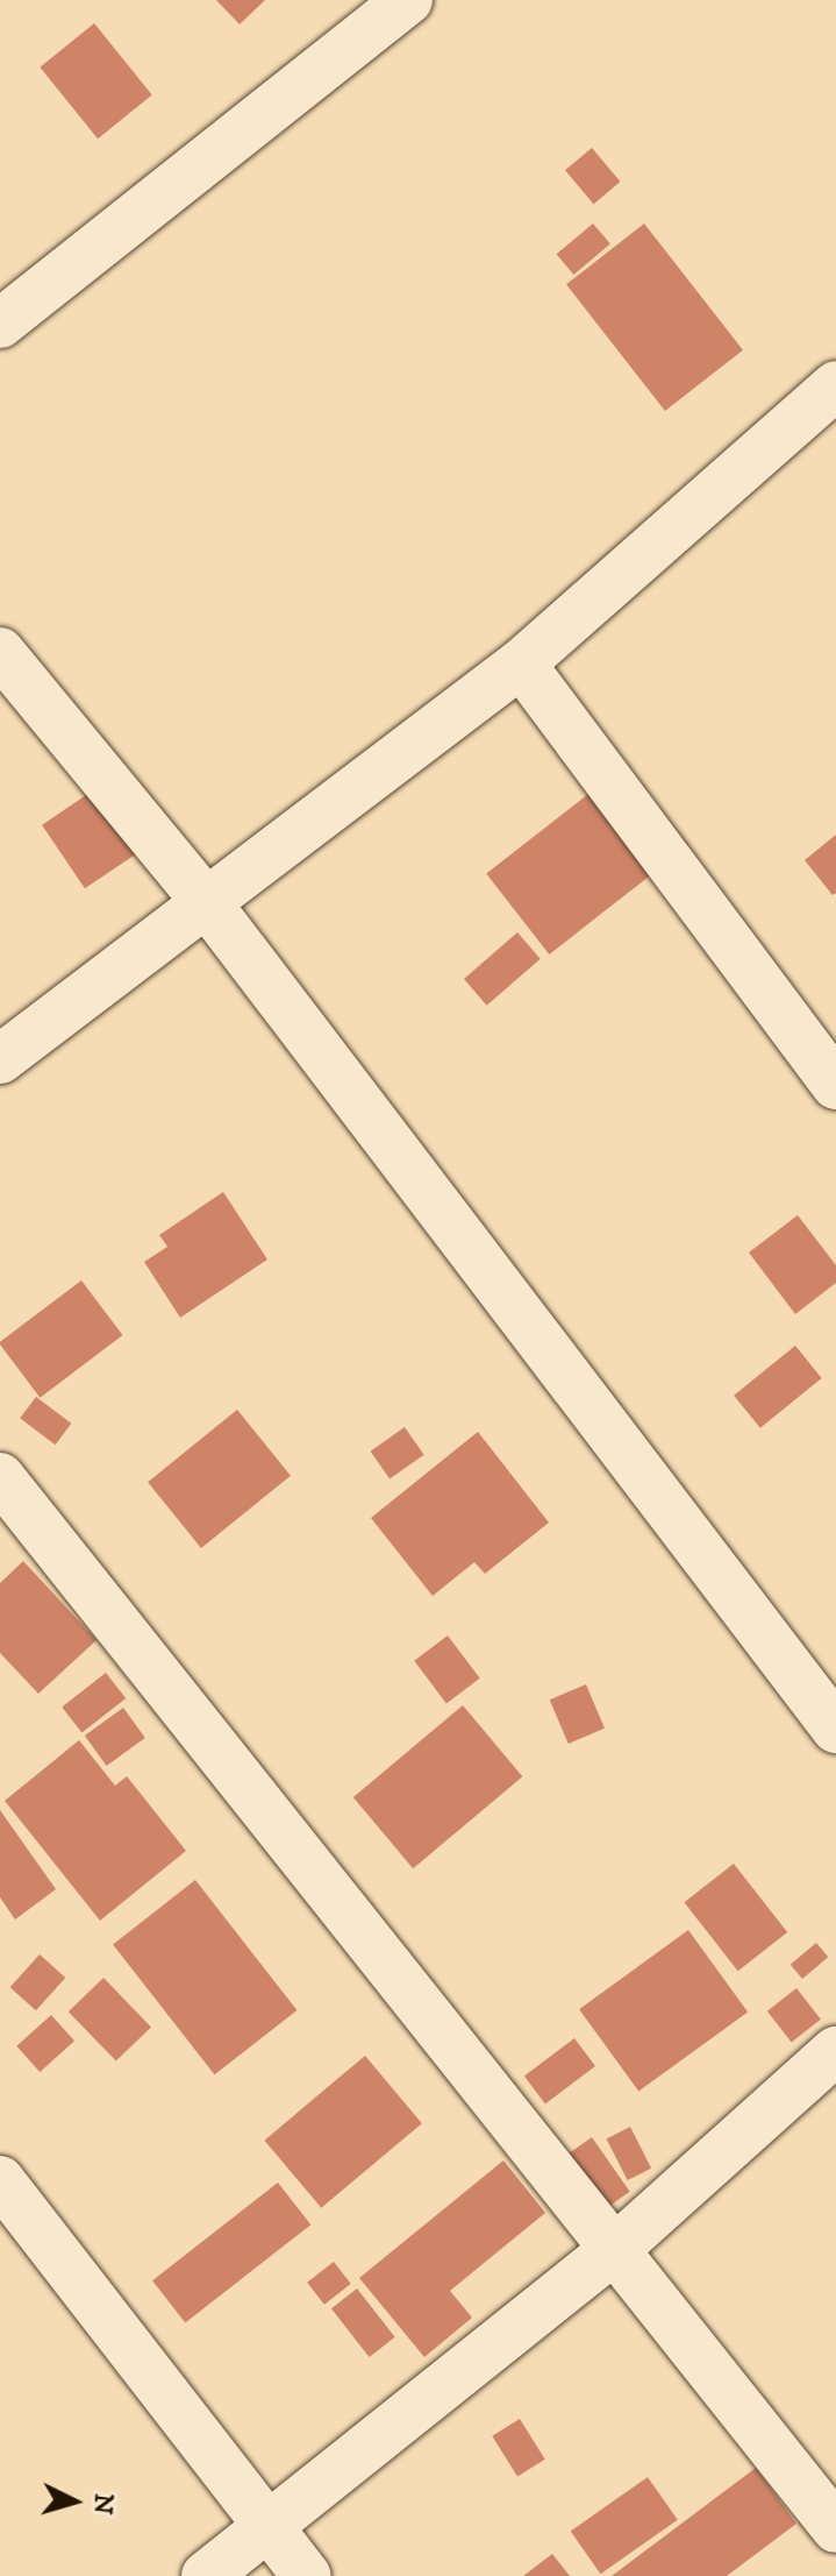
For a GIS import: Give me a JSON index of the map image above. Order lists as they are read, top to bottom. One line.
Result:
{"north":"right"}
